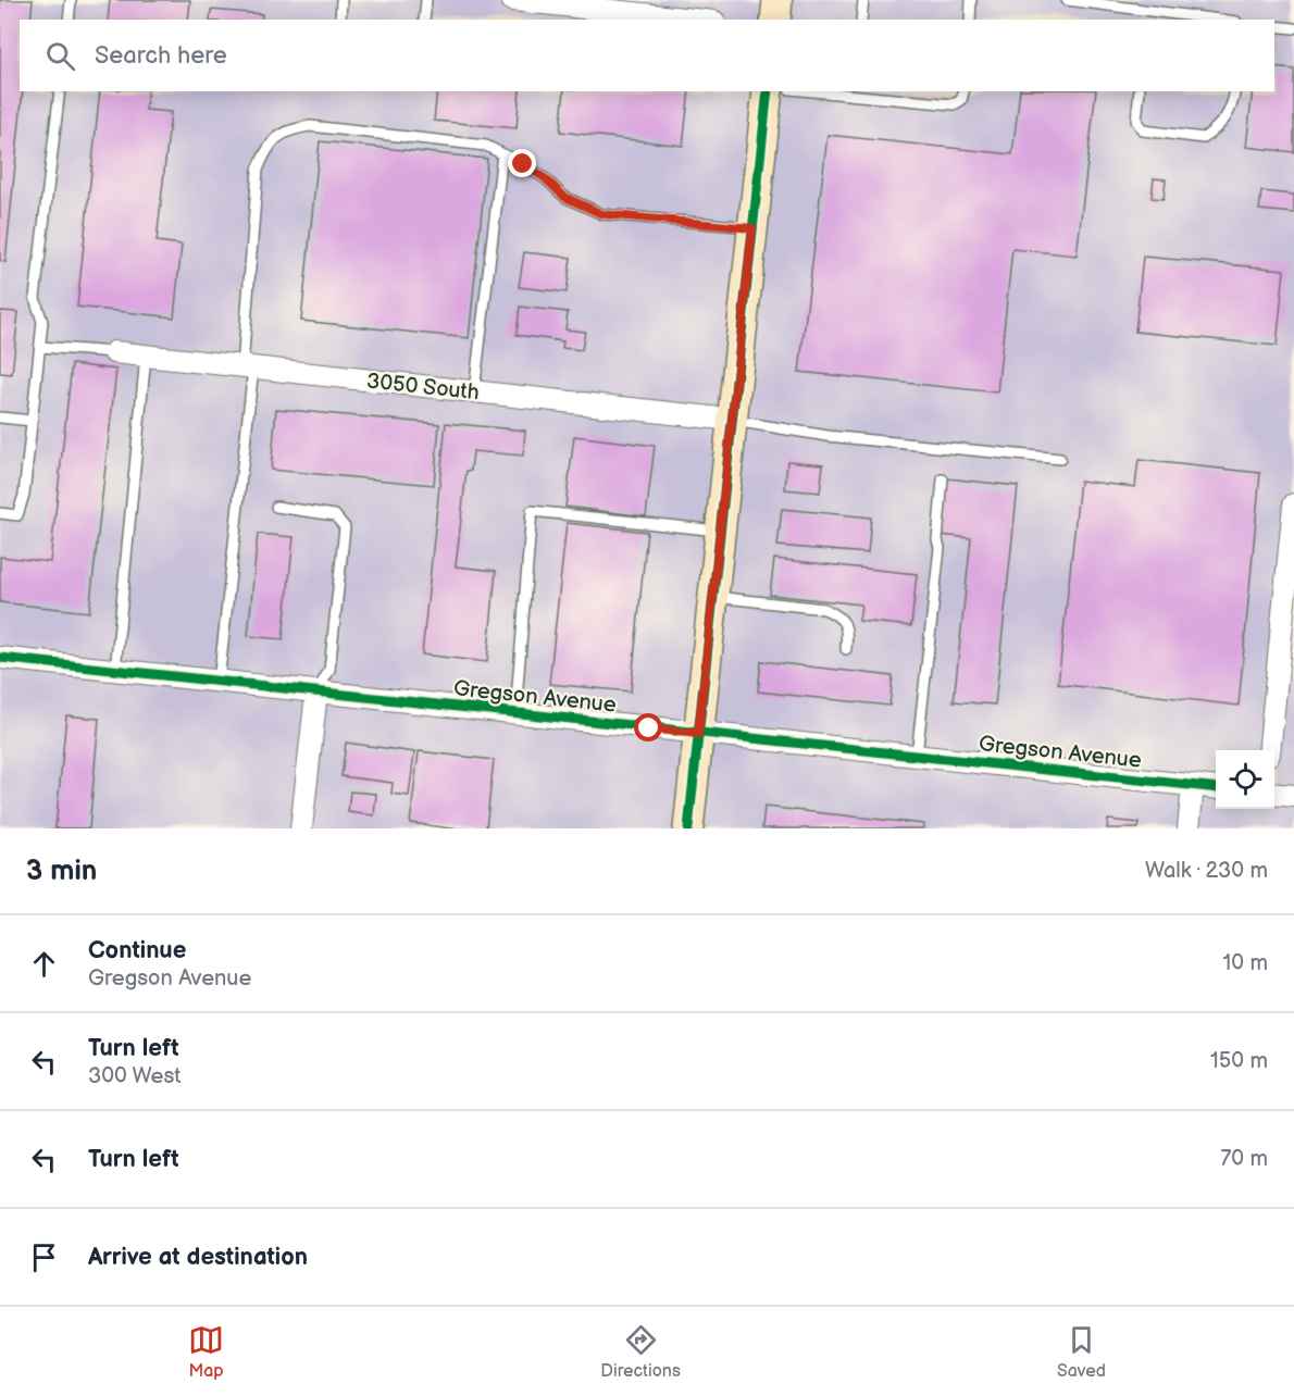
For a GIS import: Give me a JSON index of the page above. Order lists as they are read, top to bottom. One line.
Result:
{"streets":{"street":["3050 South","Gregson Avenue"]},"page":{"search":"Search here","heading":["3 min","Walk · 230 m"],"list":[["Continue","Gregson Avenue","10 m"],["Turn left","300 West","150 m"],["Turn left","70 m"],"Arrive at destination"],"nav":["Map","Directions","Saved"]}}
